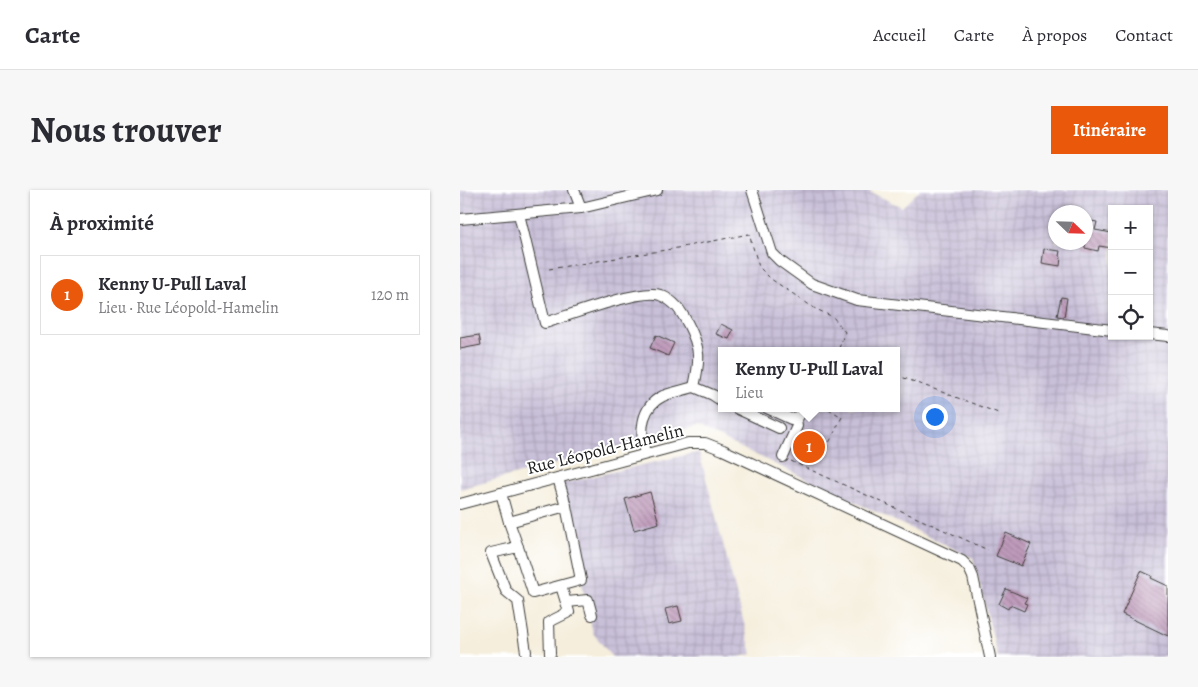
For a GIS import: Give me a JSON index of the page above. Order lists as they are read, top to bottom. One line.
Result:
{"streets":{"street":["Rue Léopold-Hamelin"]},"north":"bottom right","page":{"header":"Carte","nav":["Accueil","Carte","À propos","Contact"],"title":"Nous trouver","buttons":"Itinéraire","heading":"À proximité","map_buttons":["+","−"],"list":[{"mark":"1","name":"Kenny U-Pull Laval","note":"Lieu · Rue Léopold-Hamelin","value":"120 m"}],"popup":["Kenny U-Pull Laval","Lieu"],"pins":"1"}}
